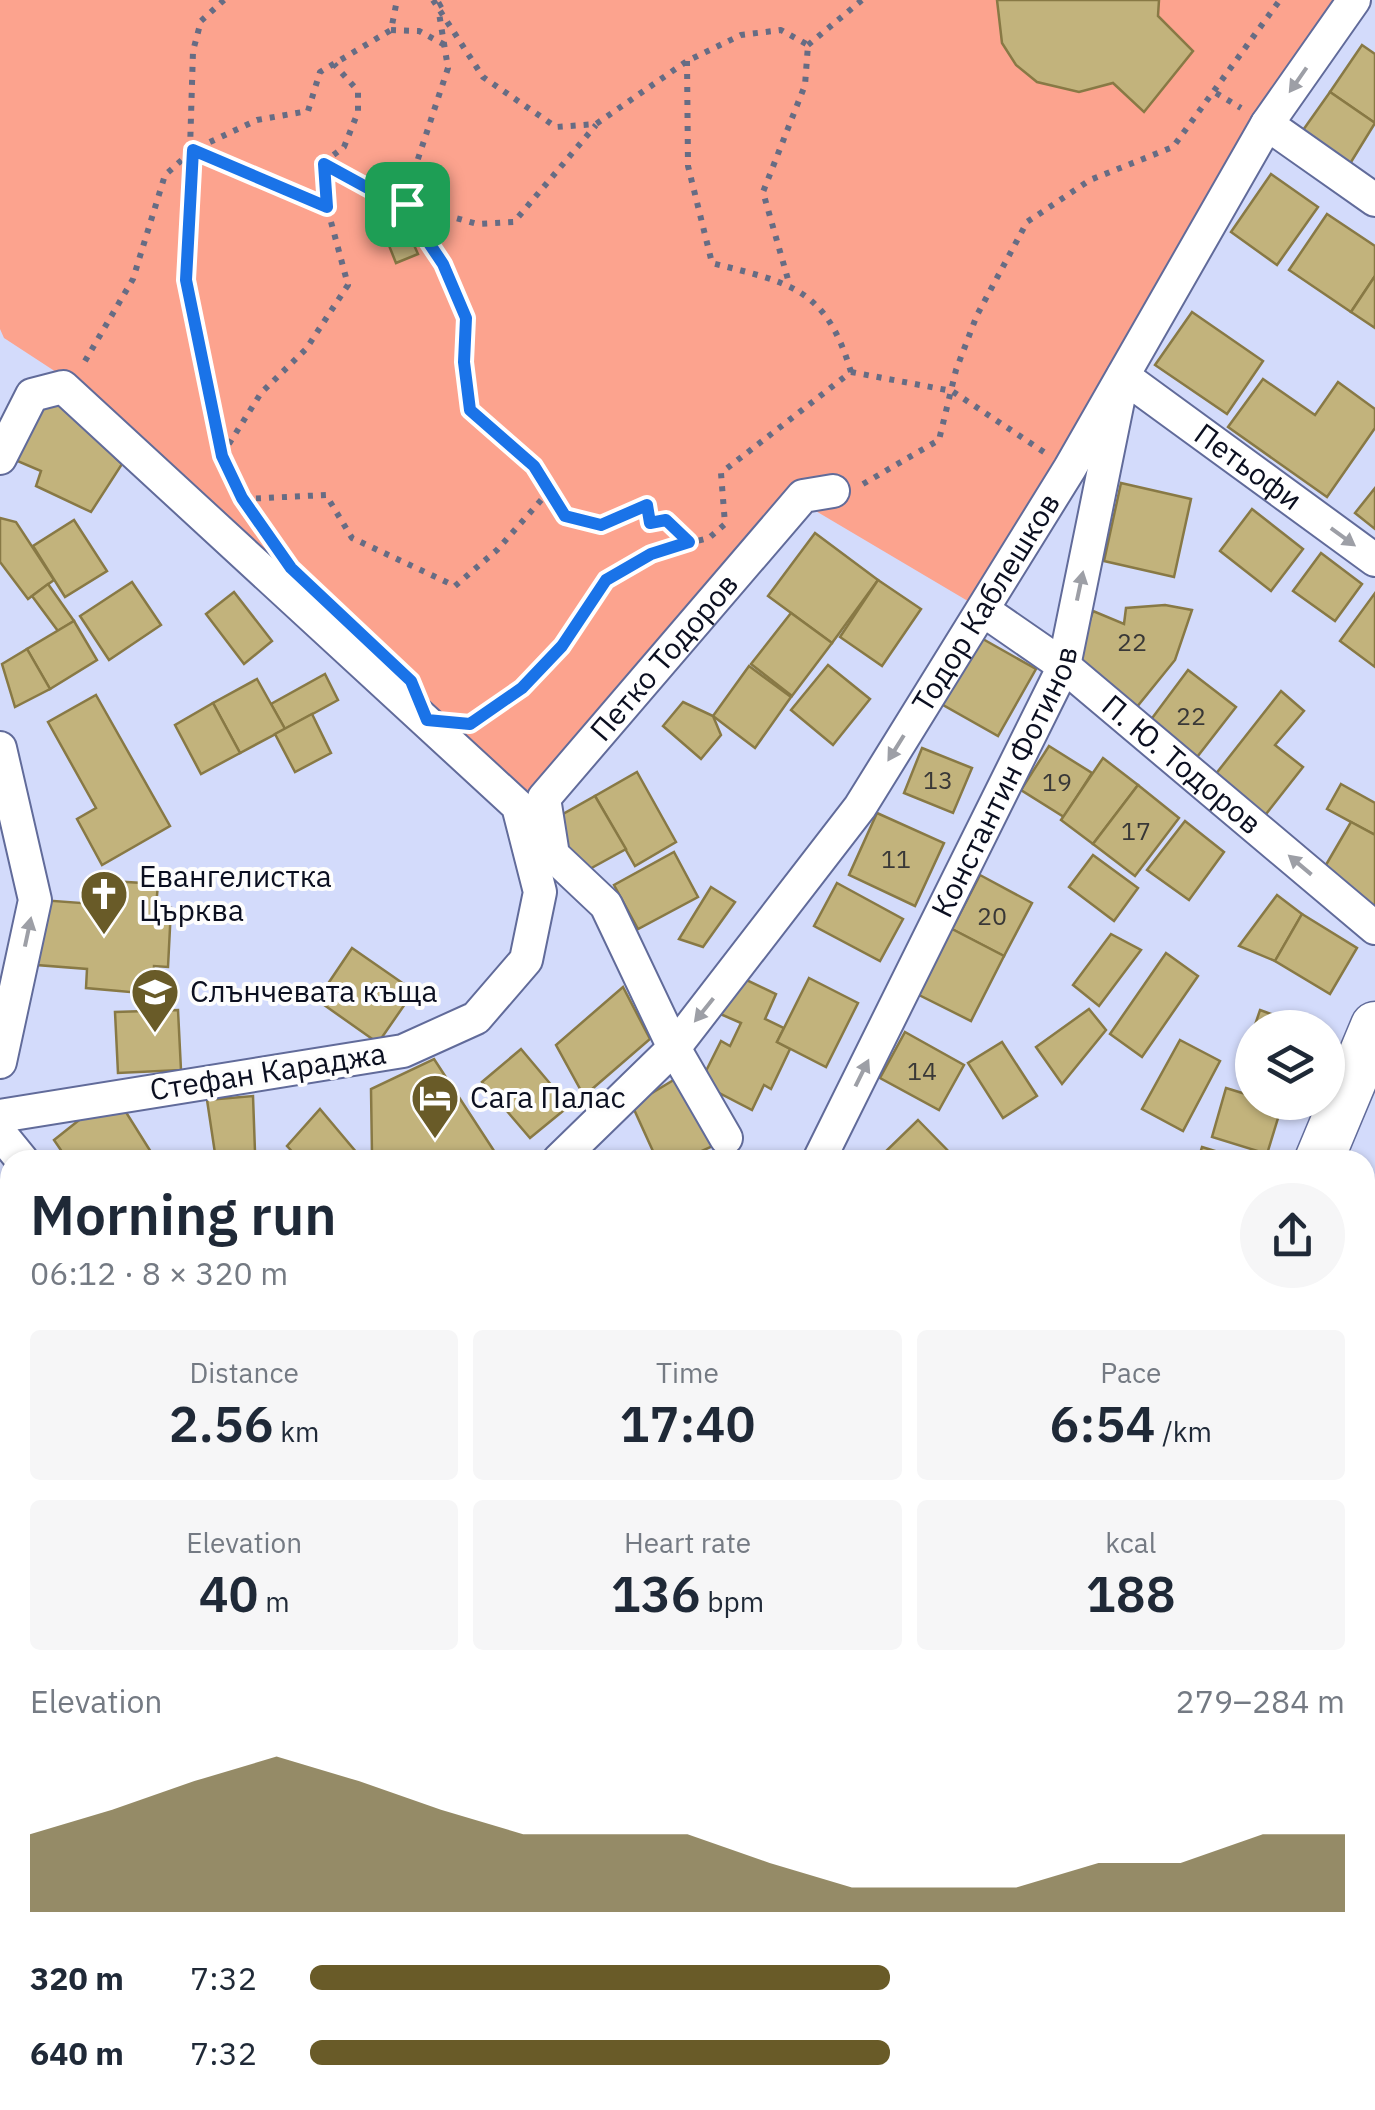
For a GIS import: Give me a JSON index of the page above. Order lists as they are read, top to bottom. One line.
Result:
{"streets":{"street":["Петьофи","Тодор Каблешков","Петко Тодоров","П. Ю. Тодоров","Константин Фотинов","Стефан Караджа"]},"crossings":[["Петьофи","Тодор Каблешков"],["Петьофи","Константин Фотинов"],["Тодор Каблешков","Петко Тодоров"],["Тодор Каблешков","П. Ю. Тодоров"],["Тодор Каблешков","Константин Фотинов"],["П. Ю. Тодоров","Константин Фотинов"]],"one_way":["Тодор Каблешков","П. Ю. Тодоров","Константин Фотинов"],"places":{"church":["Евангелистка Църква"],"school or university":["Слънчевата къща"],"hotel":["Сага Палас"]},"house_numbers":["22","22","13","19","17","11","20","14"],"page":{"heading":["Morning run","06:12 · 8 × 320 m"],"stats":[["Distance","2.56 km"],["Time","17:40"],["Pace","6:54 /km"],["Elevation","40 m"],["Heart rate","136 bpm"],["kcal","188"]],"chart":["Elevation","279–284 m"],"list":[{"name":"320 m","note":"7:32"},{"name":"640 m","note":"7:32"}]}}
